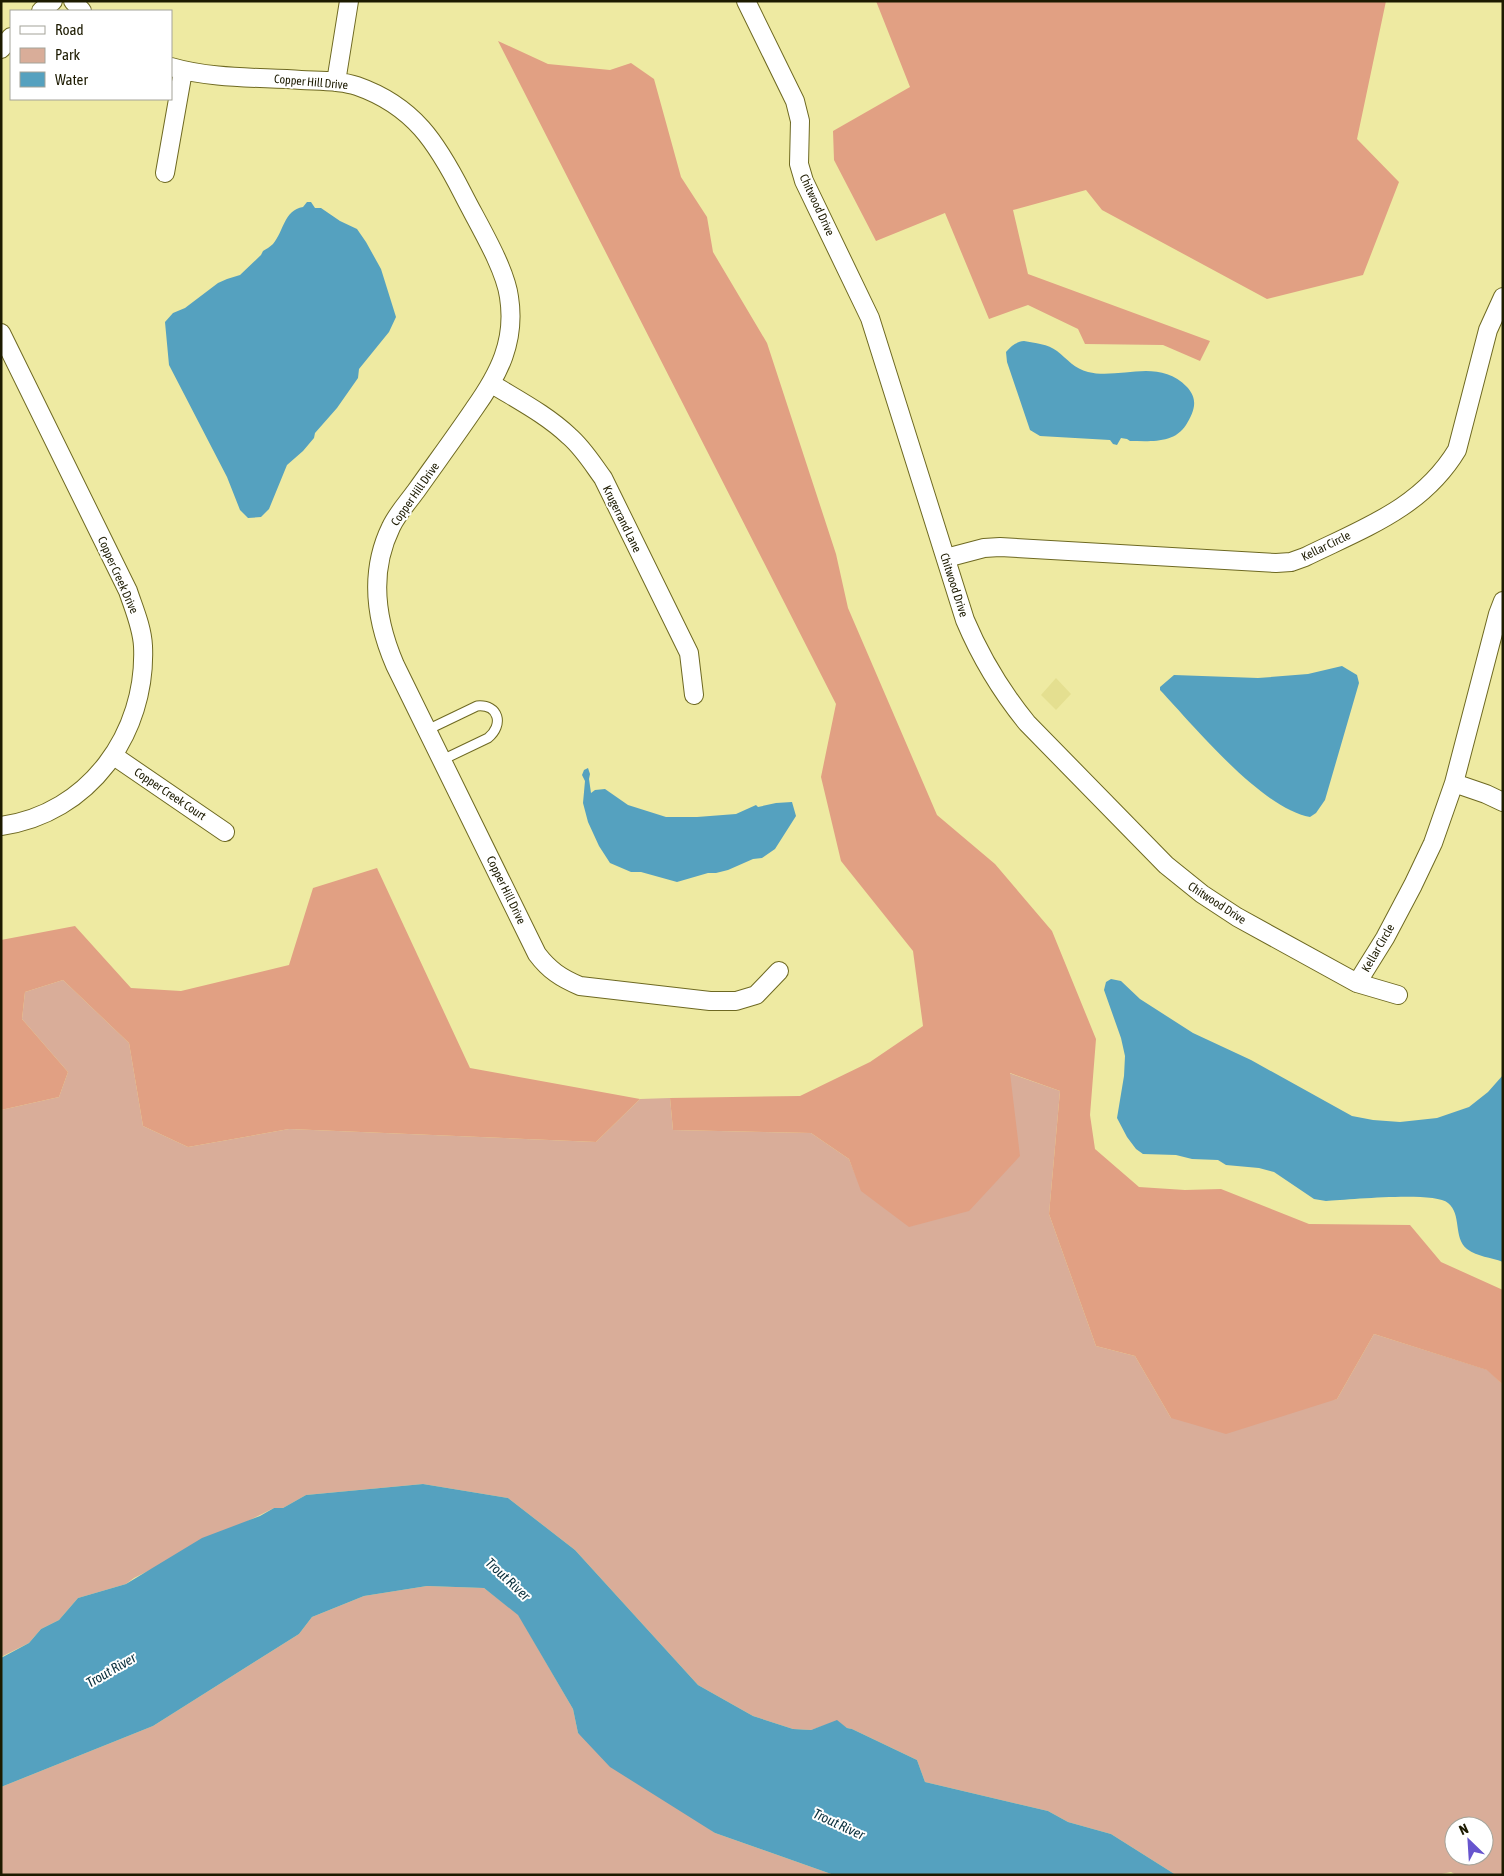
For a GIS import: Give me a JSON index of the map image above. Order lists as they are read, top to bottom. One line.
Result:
{"streets":{"street":["Copper Hill Drive","Chitwood Drive","Krugerrand Lane","Kellar Circle","Copper Creek Drive","Copper Creek Court"]},"crossings":[["Copper Hill Drive","Krugerrand Lane"],["Chitwood Drive","Kellar Circle"],["Copper Creek Drive","Copper Creek Court"]],"water":["Trout River"],"legend":["Road","Park","Water"],"north":"top left"}
